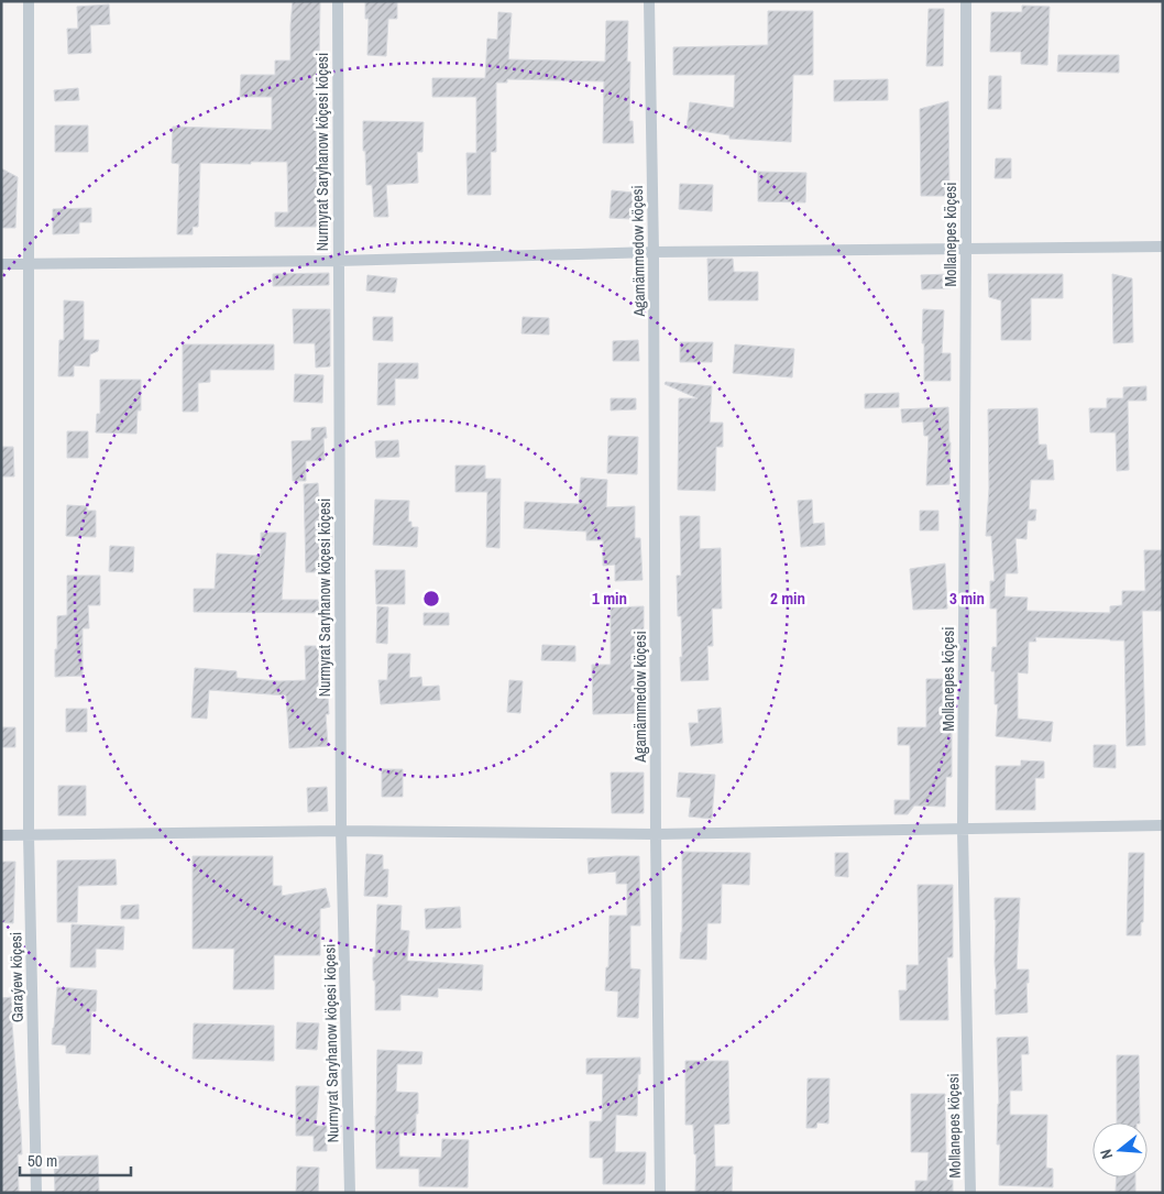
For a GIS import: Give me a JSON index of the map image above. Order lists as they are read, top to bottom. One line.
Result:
{"streets":{"street":["Nurmyrat Saryhanow köçesi köçesi","Mollanepes köçesi","Agamämmedow köçesi","Garaýew köçesi"]},"scale_bar":"50 m","north":"left","rings":["1 min","2 min","3 min"]}
